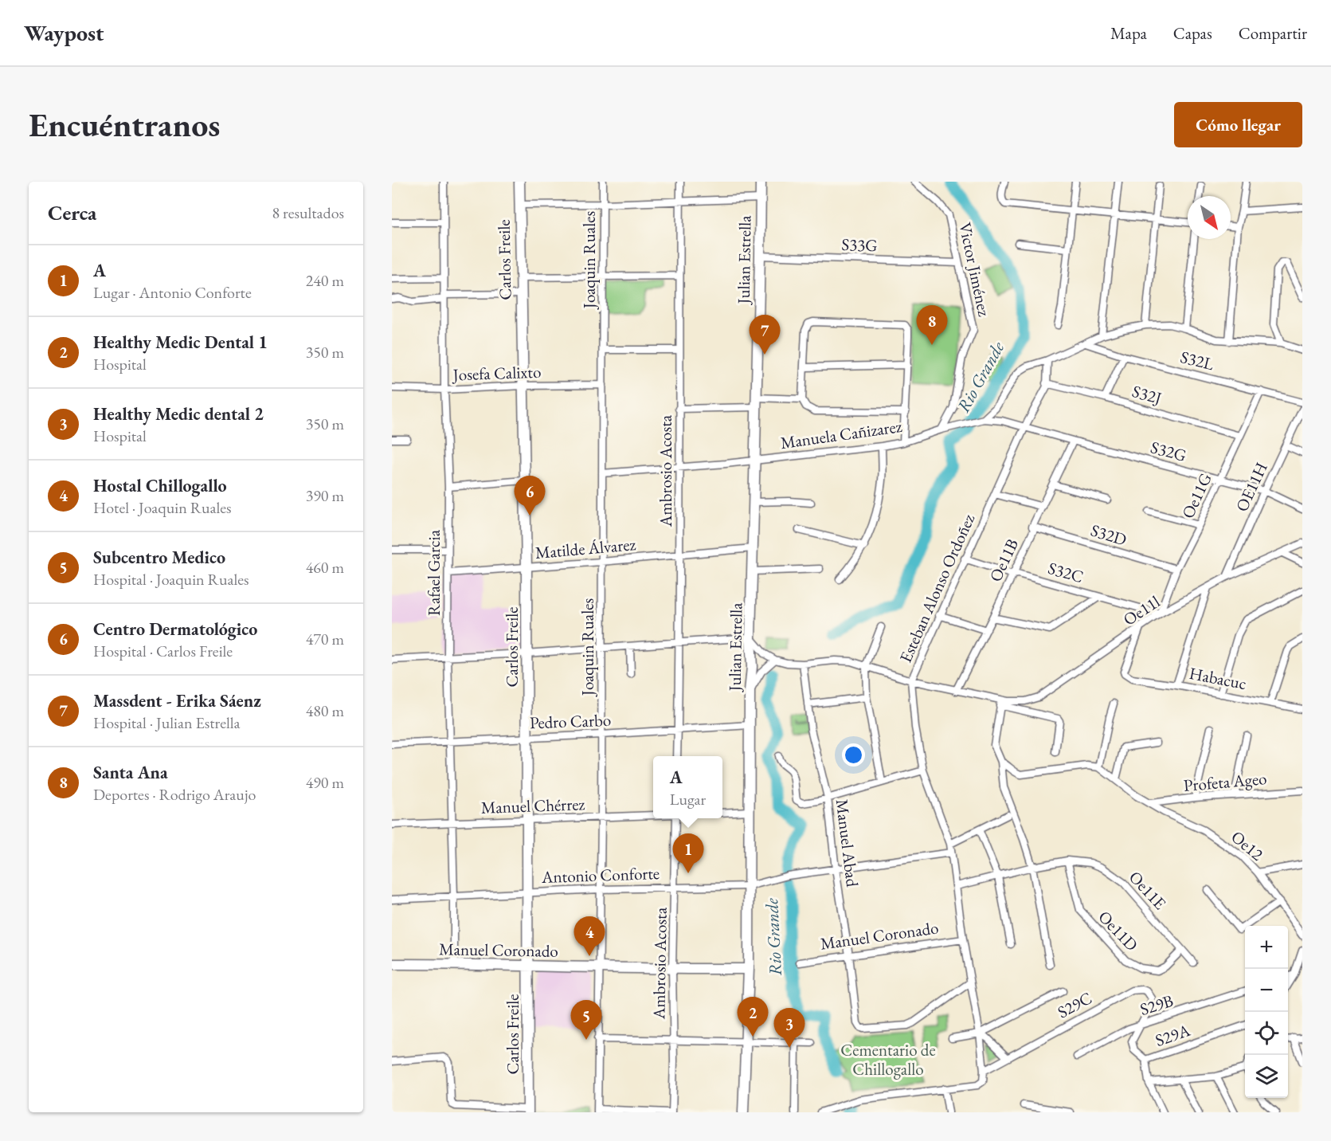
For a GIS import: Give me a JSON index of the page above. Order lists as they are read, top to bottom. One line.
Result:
{"streets":{"street":["S33G","Carlos Freile","Joaquin Ruales","Julian Estrella","Victor Jiménez","S32L","Josefa Calixto","S32J","Manuela Cañizarez","S32G","Ambrosio Acosta","OE11H","Oe11G","S32D","Matilde Álvarez","Oe11B","S32C","Rafael Garcia","Esteban Alonso Ordoñez","Oe11l","Habacuc","Pedro Carbo","Profeta Ageo","Manuel Chérrez","Manuel Abad","Oe12","Antonio Conforte","Oe11E","Oe11D","Manuel Coronado","S29C","S29B","S29A"]},"crossings":[["S33G","Julian Estrella"],["S33G","Victor Jiménez"],["Carlos Freile","Josefa Calixto"],["Carlos Freile","Matilde Álvarez"],["Carlos Freile","Pedro Carbo"],["Carlos Freile","Manuel Chérrez"],["Carlos Freile","Antonio Conforte"],["Carlos Freile","Manuel Coronado"],["Joaquin Ruales","Josefa Calixto"],["Joaquin Ruales","Manuela Cañizarez"],["Joaquin Ruales","Matilde Álvarez"],["Joaquin Ruales","Pedro Carbo"],["Joaquin Ruales","Manuel Chérrez"],["Joaquin Ruales","Antonio Conforte"],["Joaquin Ruales","Manuel Coronado"],["Julian Estrella","Manuela Cañizarez"],["Julian Estrella","Matilde Álvarez"],["Julian Estrella","Pedro Carbo"],["Julian Estrella","Antonio Conforte"],["Julian Estrella","Manuel Coronado"],["Victor Jiménez","Manuela Cañizarez"],["S32L","Oe11G"],["Josefa Calixto","Rafael Garcia"],["S32J","Oe11G"],["S32J","Esteban Alonso Ordoñez"],["Manuela Cañizarez","S32G"],["Manuela Cañizarez","Ambrosio Acosta"],["S32G","OE11H"],["S32G","Oe11G"],["S32G","Oe11B"],["S32G","Esteban Alonso Ordoñez"],["Ambrosio Acosta","Matilde Álvarez"],["Ambrosio Acosta","Pedro Carbo"],["Ambrosio Acosta","Antonio Conforte"],["Ambrosio Acosta","Manuel Coronado"],["OE11H","Oe11l"],["Oe11G","S32D"],["Oe11G","S32C"],["Oe11G","Oe11l"],["S32D","Oe11B"],["Matilde Álvarez","Rafael Garcia"],["Oe11B","S32C"],["S32C","Esteban Alonso Ordoñez"],["S32C","Oe11l"],["Rafael Garcia","Pedro Carbo"],["Rafael Garcia","Manuel Chérrez"],["Rafael Garcia","Antonio Conforte"],["Rafael Garcia","Manuel Coronado"],["Esteban Alonso Ordoñez","Manuel Abad"],["Esteban Alonso Ordoñez","Antonio Conforte"],["Esteban Alonso Ordoñez","Oe11E"],["Esteban Alonso Ordoñez","Manuel Coronado"],["Esteban Alonso Ordoñez","S29C"],["Oe11l","Habacuc"],["Profeta Ageo","Oe12"],["Manuel Abad","Antonio Conforte"],["Manuel Abad","Manuel Coronado"],["Oe11E","Oe11D"],["S29C","S29B"],["S29C","S29A"],["S29B","S29A"]],"water":["Rio Grande"],"parks":["Cementario de Chillogallo"],"north":"bottom right","page":{"header":"Waypost","nav":["Mapa","Capas","Compartir"],"buttons":"Cómo llegar","title":"Encuéntranos","heading":["Cerca","8 resultados"],"list":[{"mark":"1","name":"A","note":"Lugar · Antonio Conforte","value":"240 m"},{"mark":"2","name":"Healthy Medic Dental 1","note":"Hospital","value":"350 m"},{"mark":"3","name":"Healthy Medic dental 2","note":"Hospital","value":"350 m"},{"mark":"4","name":"Hostal Chillogallo","note":"Hotel · Joaquin Ruales","value":"390 m"},{"mark":"5","name":"Subcentro Medico","note":"Hospital · Joaquin Ruales","value":"460 m"},{"mark":"6","name":"Centro Dermatológico","note":"Hospital · Carlos Freile","value":"470 m"},{"mark":"7","name":"Massdent - Erika Sáenz","note":"Hospital · Julian Estrella","value":"480 m"},{"mark":"8","name":"Santa Ana","note":"Deportes · Rodrigo Araujo","value":"490 m"}],"pins":["8","7","6","1","4","2","5","3"],"popup":["A","Lugar"],"map_buttons":["+","−"]}}
